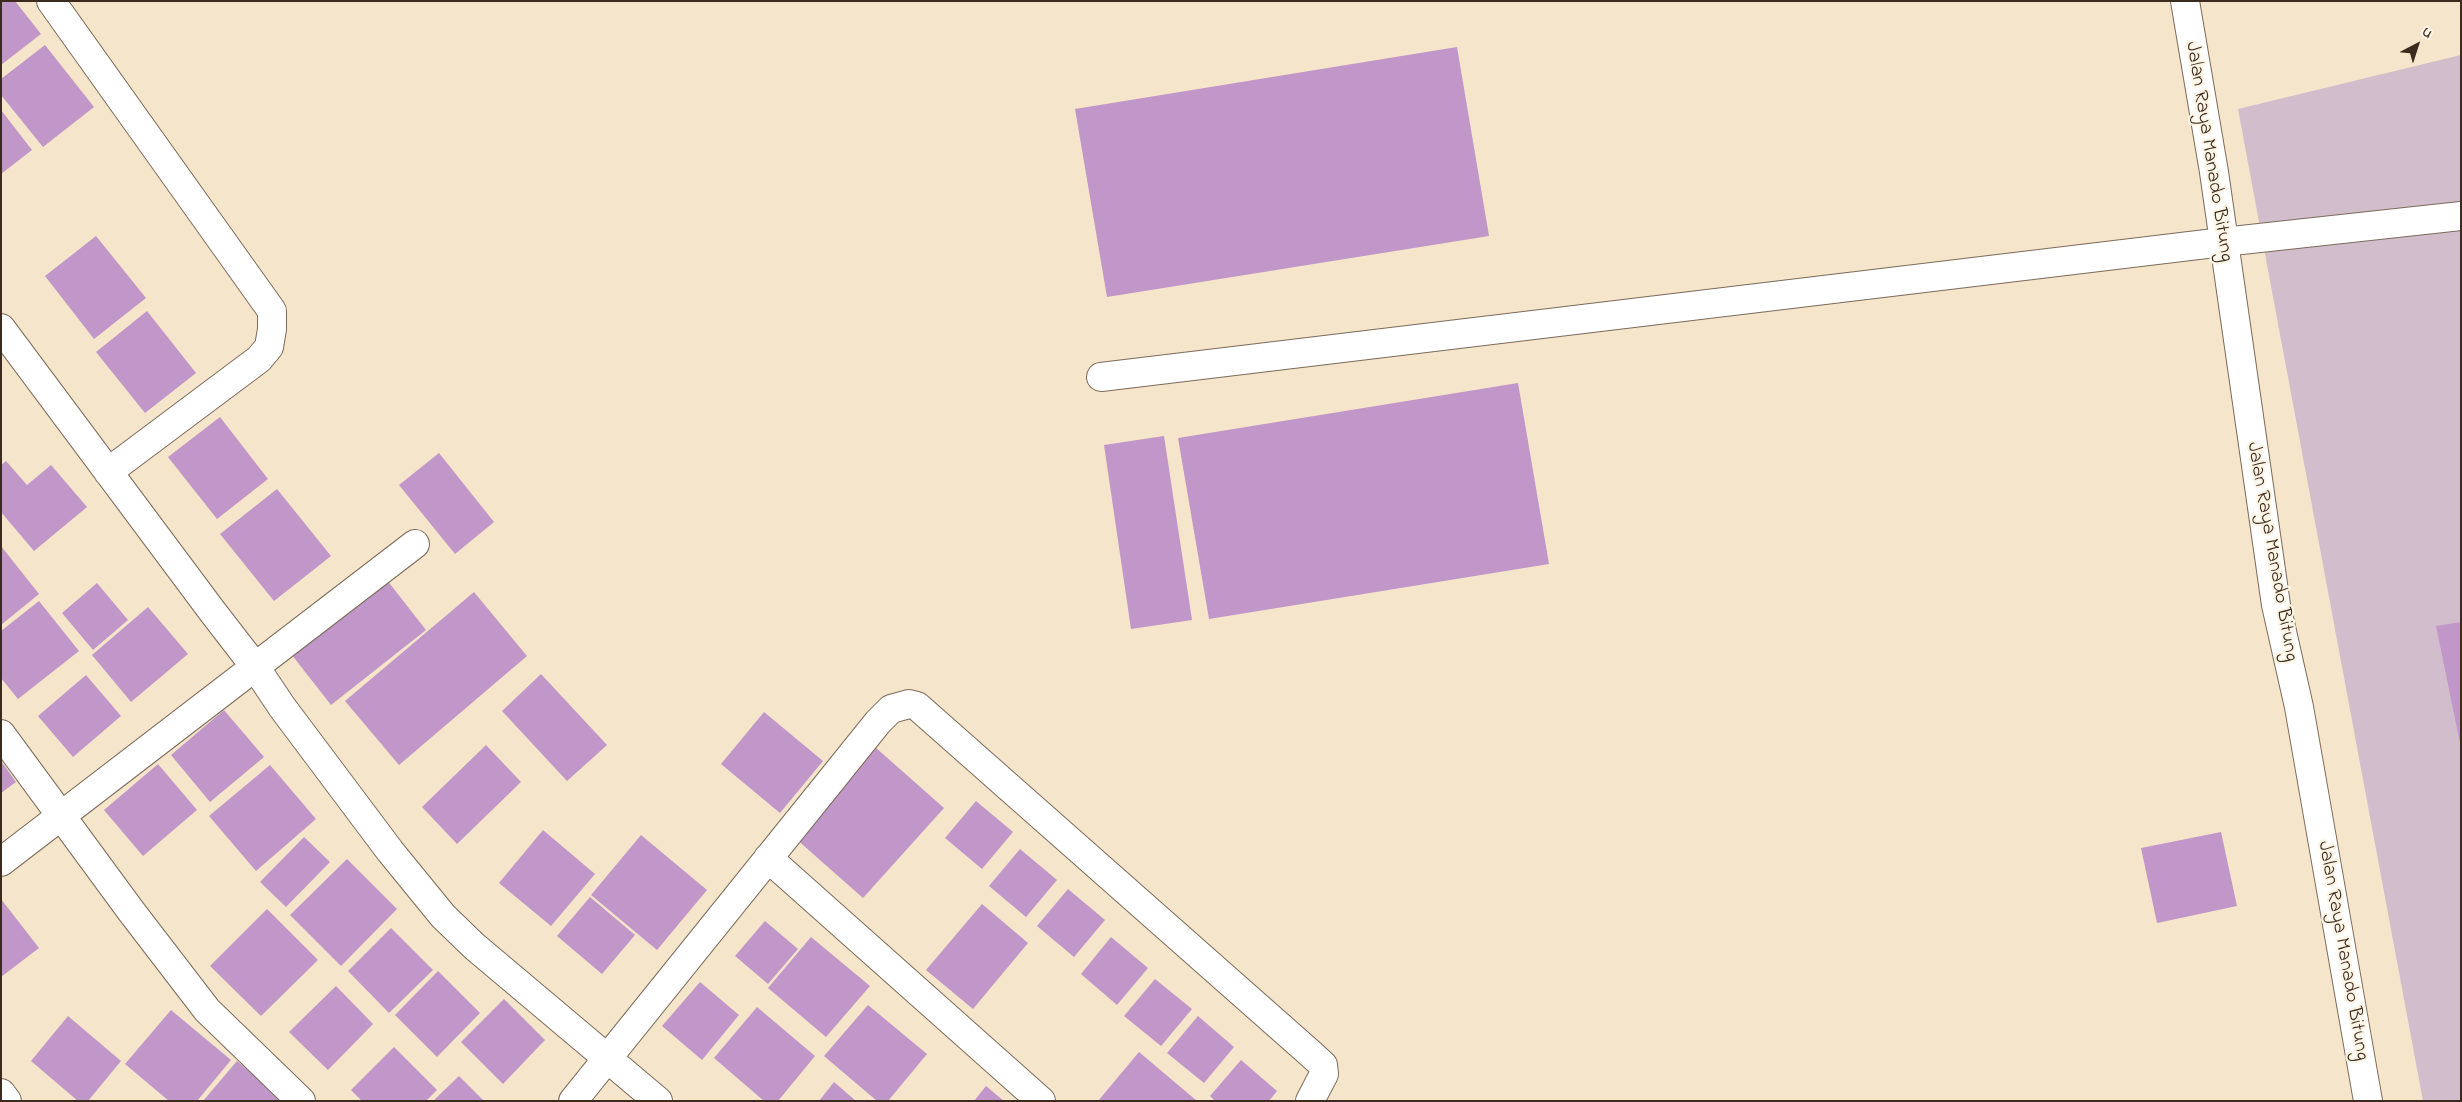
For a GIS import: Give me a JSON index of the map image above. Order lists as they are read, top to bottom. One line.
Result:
{"streets":{"main road":["Jalan Raya Manado Bitung"]},"north":"top right"}
